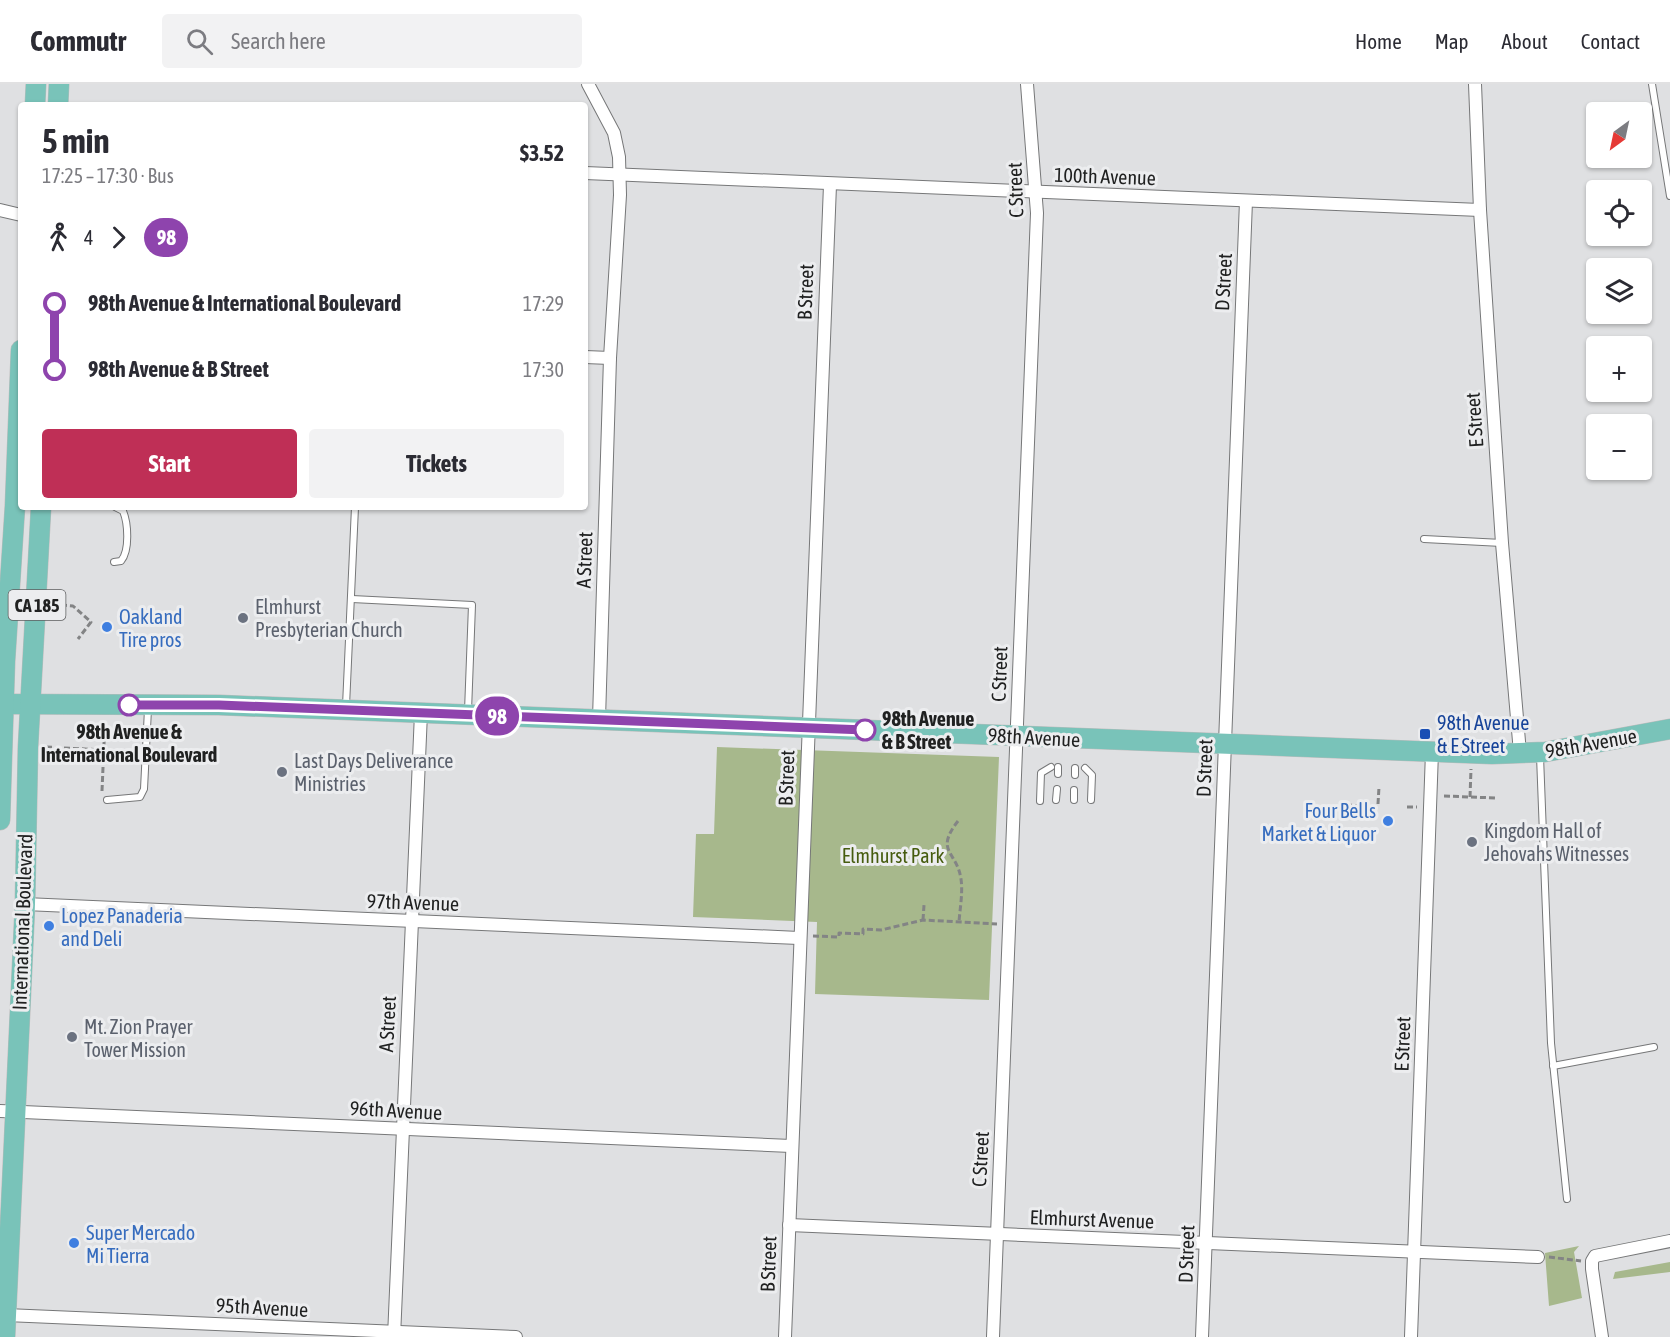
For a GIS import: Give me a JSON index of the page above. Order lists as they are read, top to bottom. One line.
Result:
{"streets":{"main road":["CA 185","98th Avenue","International Boulevard"],"street":["100th Avenue","C Street","D Street","B Street","E Street","A Street","97th Avenue","96th Avenue","Elmhurst Avenue","95th Avenue"]},"crossings":[["100th Avenue","C Street"],["100th Avenue","D Street"],["100th Avenue","B Street"],["100th Avenue","E Street"],["100th Avenue","A Street"],["C Street","98th Avenue"],["C Street","Elmhurst Avenue"],["D Street","98th Avenue"],["D Street","Elmhurst Avenue"],["B Street","98th Avenue"],["B Street","97th Avenue"],["B Street","96th Avenue"],["B Street","Elmhurst Avenue"],["E Street","98th Avenue"],["E Street","Elmhurst Avenue"],["A Street","98th Avenue"],["A Street","97th Avenue"],["A Street","96th Avenue"],["A Street","95th Avenue"],["98th Avenue","International Boulevard"],["97th Avenue","International Boulevard"],["International Boulevard","96th Avenue"],["International Boulevard","95th Avenue"]],"parks":["Elmhurst Park"],"places":{"other":["Elmhurst Presbyterian Church","Oakland Tire pros","98th Avenue & International Boulevard","98th Avenue & B Street","Last Days Deliverance Ministries","Four Bells Market & Liquor","Kingdom Hall of Jehovahs Witnesses","Lopez Panaderia and Deli","Mt. Zion Prayer Tower Mission","Super Mercado Mi Tierra"],"transit":["98th Avenue & E Street"]},"lines":["bus line 98"],"north":"bottom left","page":{"header":"Commutr","search":"Search here","nav":["Home","Map","About","Contact"],"on_map":"98","map_buttons":["+","−"],"heading":["5 min","17:25 – 17:30 · Bus","$3.52"],"legs":["4","98"],"list":[{"name":"98th Avenue & International Boulevard","value":"17:29"},{"name":"98th Avenue & B Street","value":"17:30"}],"buttons":["Start","Tickets"]}}
